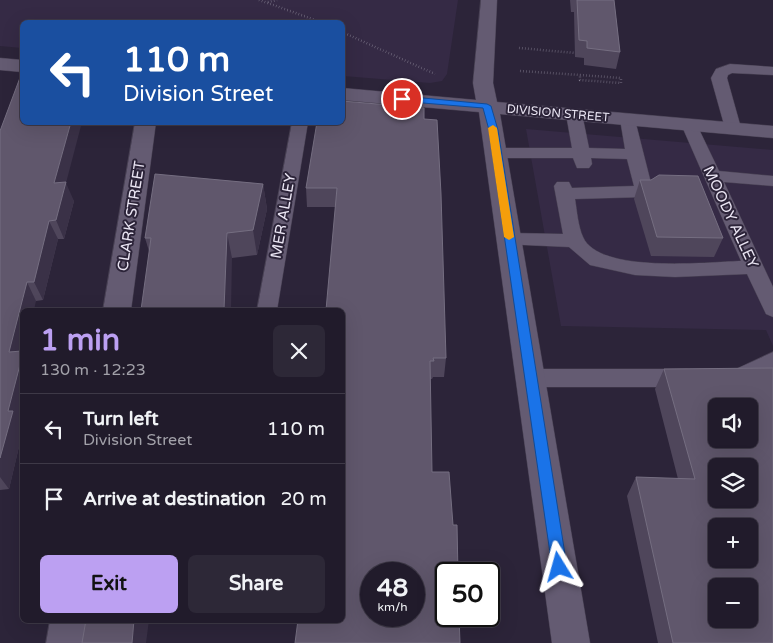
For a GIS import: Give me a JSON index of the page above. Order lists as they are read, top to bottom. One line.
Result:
{"streets":{"main road":["DIVISION STREET","CLARK STREET"],"lane":["MER ALLEY","MOODY ALLEY"]},"crossings":[["DIVISION STREET","MOODY ALLEY"]],"page":{"turn":["110 m","Division Street"],"heading":["1 min","130 m · 12:23"],"list":[{"name":"Turn left","note":"Division Street","value":"110 m"},{"name":"Arrive at destination","value":"20 m"}],"map_buttons":["+","−"],"buttons":["Exit","Share"],"speed":"48 km/h","limit":"50"}}
